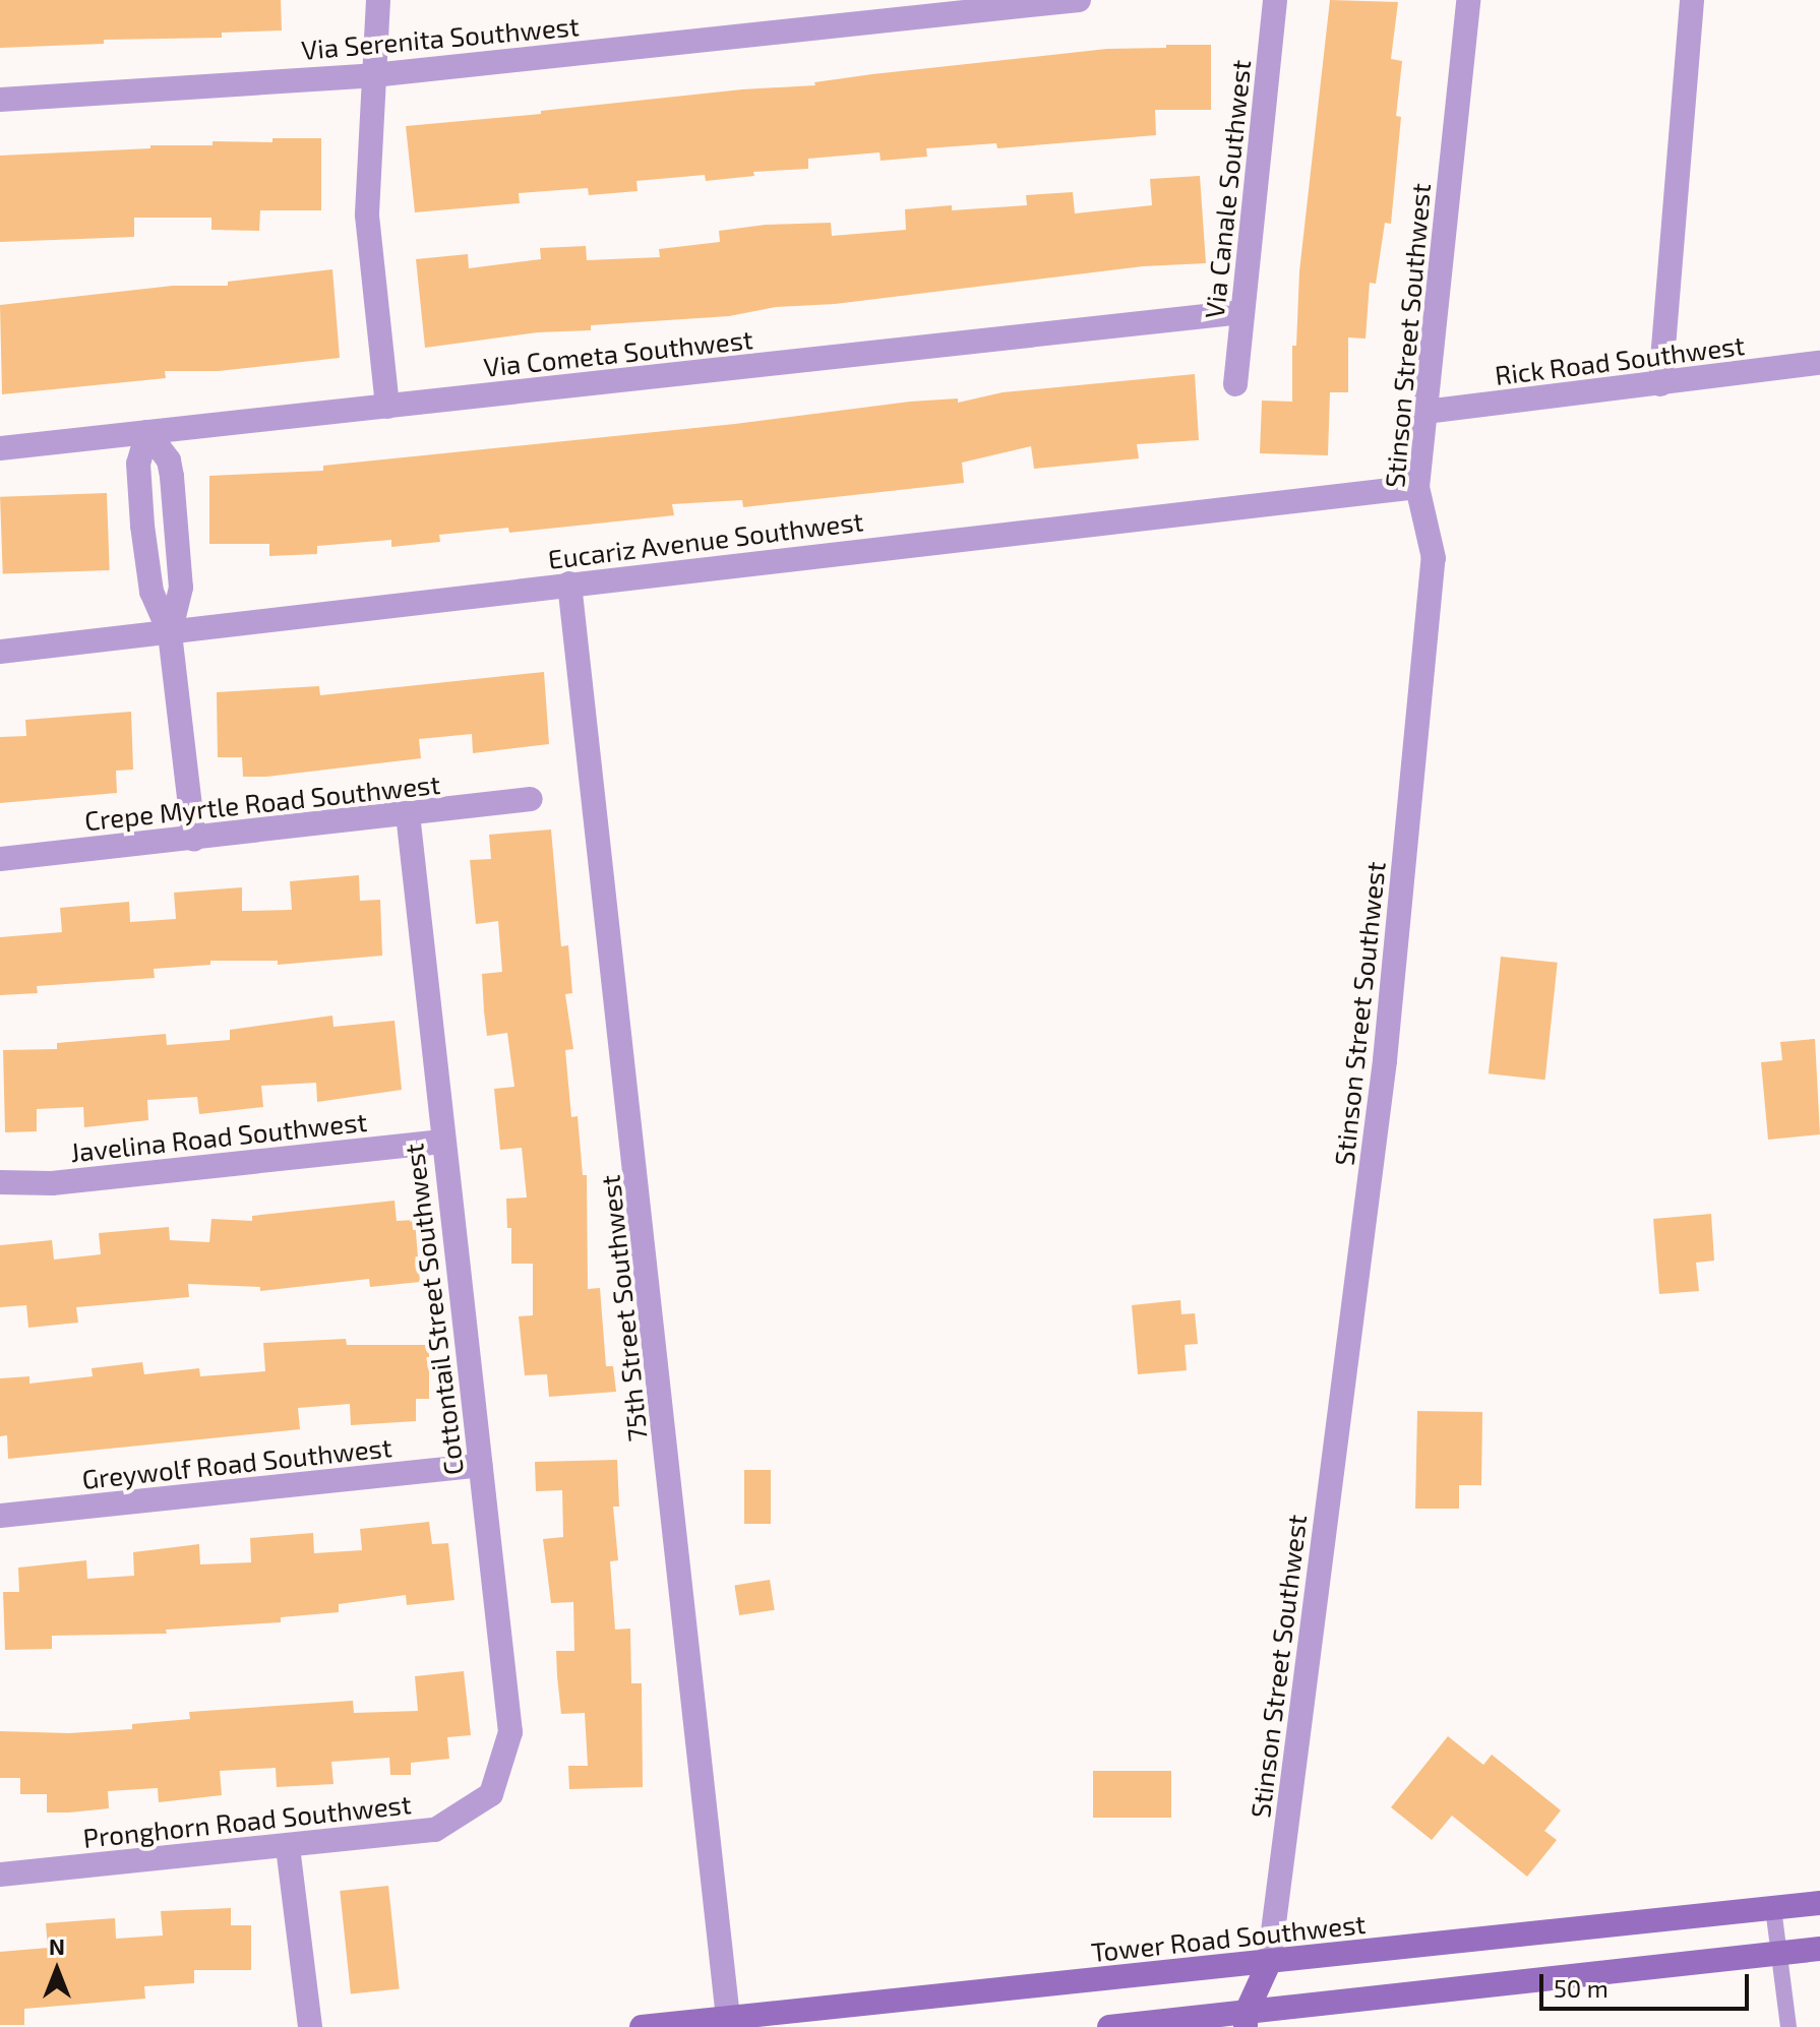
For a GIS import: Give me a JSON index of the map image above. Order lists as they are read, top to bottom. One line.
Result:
{"streets":{"street":["Via Serenita Southwest","Via Canale Southwest","Stinson Street Southwest","Via Cometa Southwest","Rick Road Southwest","Eucariz Avenue Southwest","Crepe Myrtle Road Southwest","Javelina Road Southwest","75th Street Southwest","Cottontail Street Southwest","Greywolf Road Southwest","Pronghorn Road Southwest","Tower Road Southwest"]},"crossings":[["Via Canale Southwest","Via Cometa Southwest"],["Stinson Street Southwest","Rick Road Southwest"],["Stinson Street Southwest","Eucariz Avenue Southwest"],["Stinson Street Southwest","Tower Road Southwest"],["Eucariz Avenue Southwest","75th Street Southwest"],["Crepe Myrtle Road Southwest","Cottontail Street Southwest"],["Javelina Road Southwest","Cottontail Street Southwest"],["75th Street Southwest","Tower Road Southwest"],["Cottontail Street Southwest","Greywolf Road Southwest"],["Cottontail Street Southwest","Pronghorn Road Southwest"]],"scale_bar":"50 m","north":"top"}
